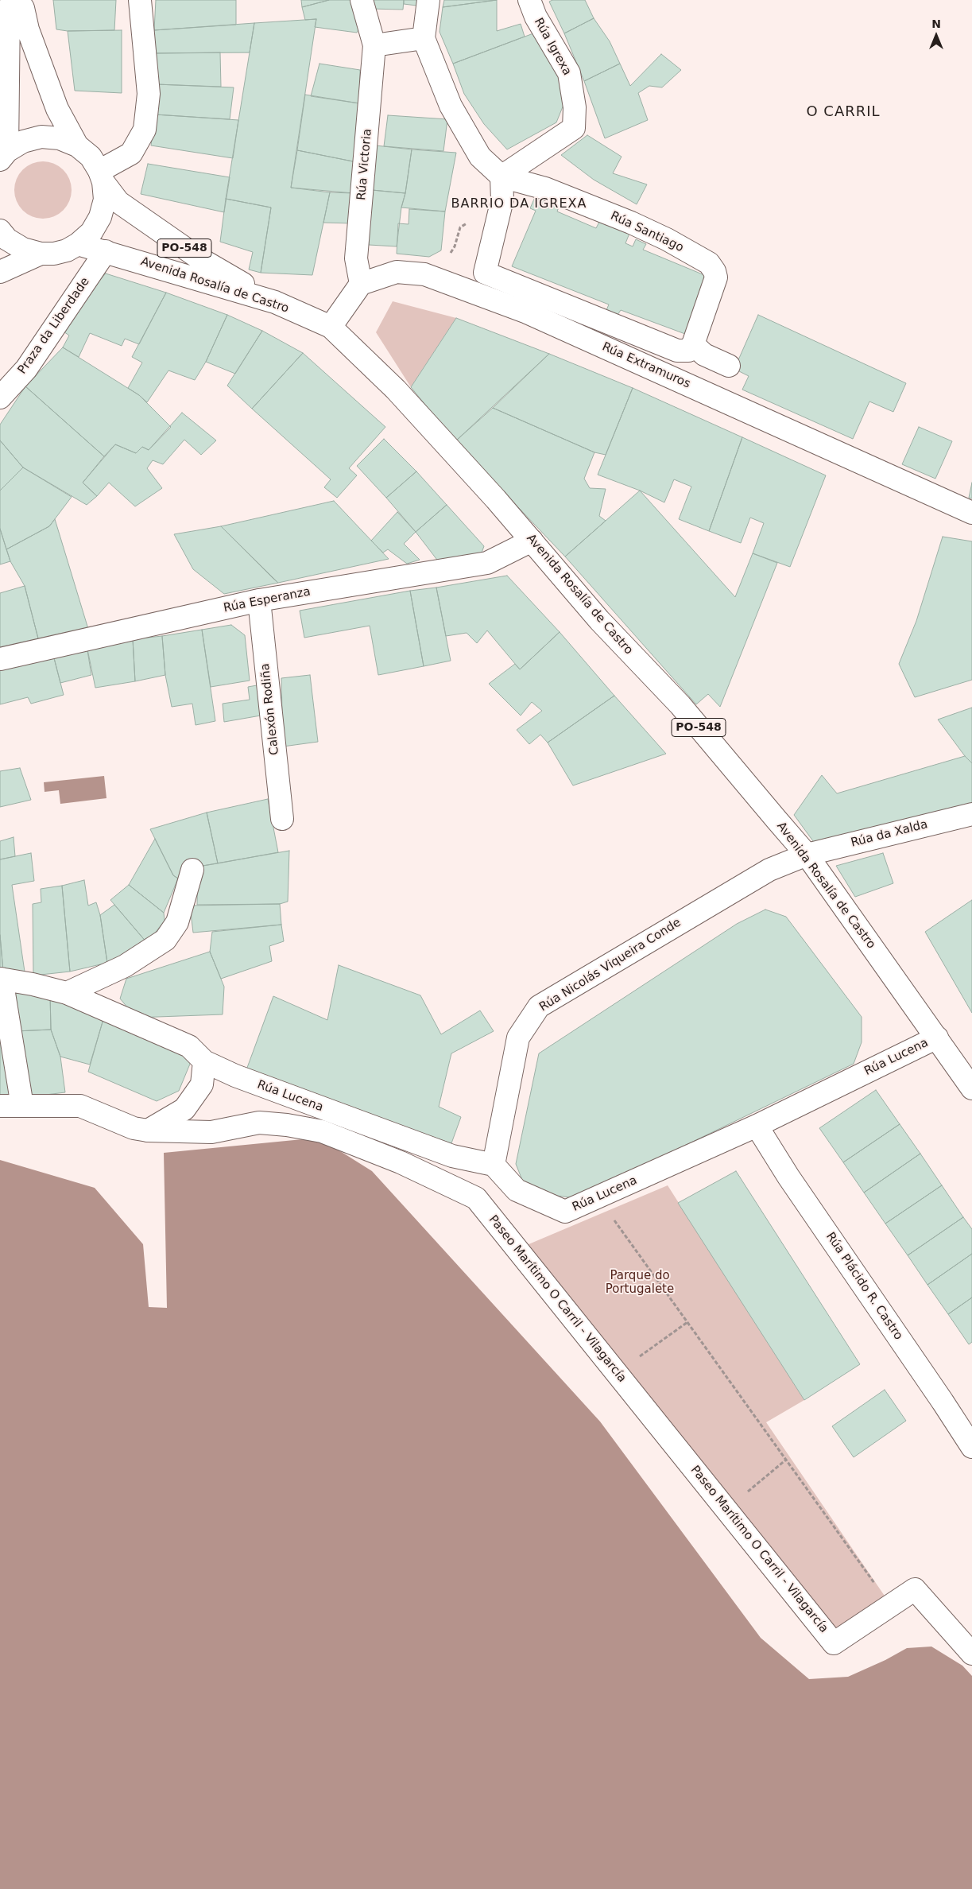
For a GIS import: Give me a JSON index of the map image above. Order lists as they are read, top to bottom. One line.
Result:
{"streets":{"street":["Rúa Igrexa","Rúa Victoria","Rúa Santiago","PO-548","Avenida Rosalía de Castro","Praza da Liberdade","Rúa Extramuros","Rúa Esperanza","Calexón Rodiña","Rúa da Xalda","Rúa Nicolás Viqueira Conde","Rúa Lucena","Rúa Plácido R. Castro","Paseo Marítimo O Carril - Vilagarcía"]},"crossings":[["Rúa Igrexa","Rúa Santiago"],["Rúa Victoria","Rúa Extramuros"],["PO-548","Avenida Rosalía de Castro"],["Avenida Rosalía de Castro","Praza da Liberdade"],["Avenida Rosalía de Castro","Rúa Esperanza"],["Avenida Rosalía de Castro","Rúa da Xalda"],["Avenida Rosalía de Castro","Rúa Nicolás Viqueira Conde"],["Avenida Rosalía de Castro","Rúa Lucena"],["Rúa Esperanza","Calexón Rodiña"],["Rúa da Xalda","Rúa Nicolás Viqueira Conde"],["Rúa Nicolás Viqueira Conde","Rúa Lucena"],["Rúa Lucena","Rúa Plácido R. Castro"],["Rúa Lucena","Paseo Marítimo O Carril - Vilagarcía"]],"districts":["O CARRIL","BARRIO DA IGREXA"],"parks":["Parque do Portugalete"],"north":"top"}
